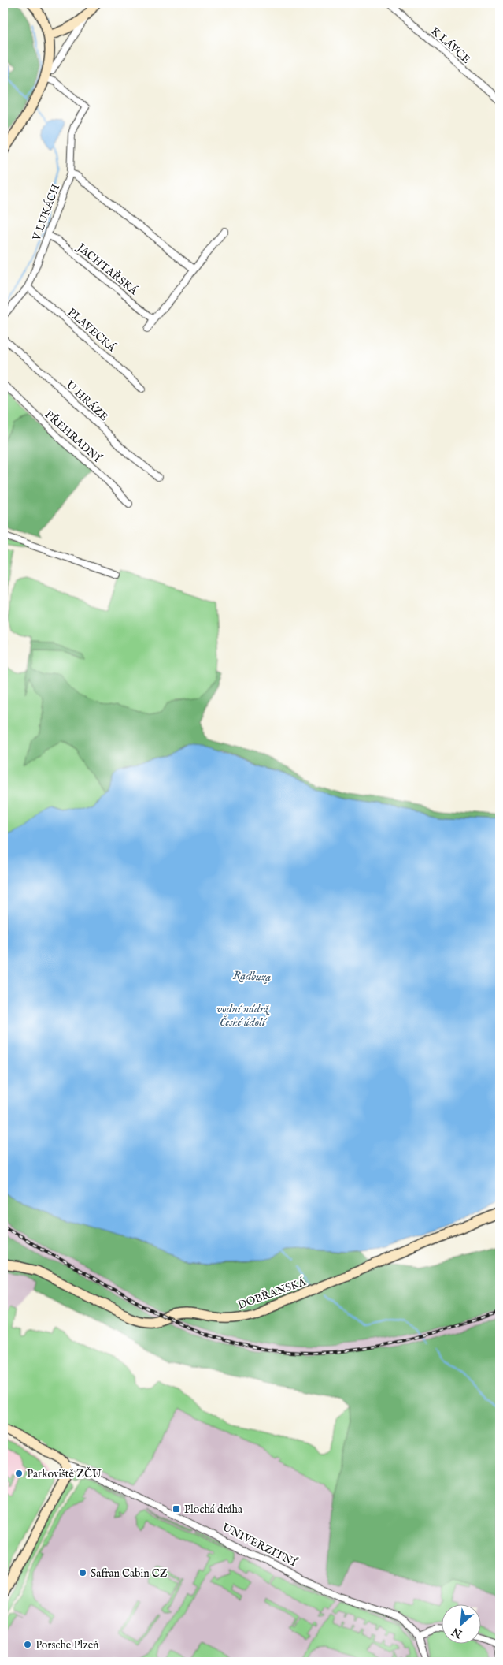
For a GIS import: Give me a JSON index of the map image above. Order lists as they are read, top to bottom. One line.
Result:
{"streets":{"street":["K LÁVCE","V LUKÁCH","JACHTAŘSKÁ","PLAVECKÁ","U HRÁZE","PŘEHRADNÍ","DOBŘANSKÁ","UNIVERZITNÍ"]},"crossings":[["V LUKÁCH","JACHTAŘSKÁ"],["V LUKÁCH","PLAVECKÁ"]],"water":["Radbuza","vodní nádrž České údolí"],"places":{"other":["Parkoviště ZČU","Safran Cabin CZ","Porsche Plzeň"],"transit":["Plochá dráha"]},"north":"bottom left"}
